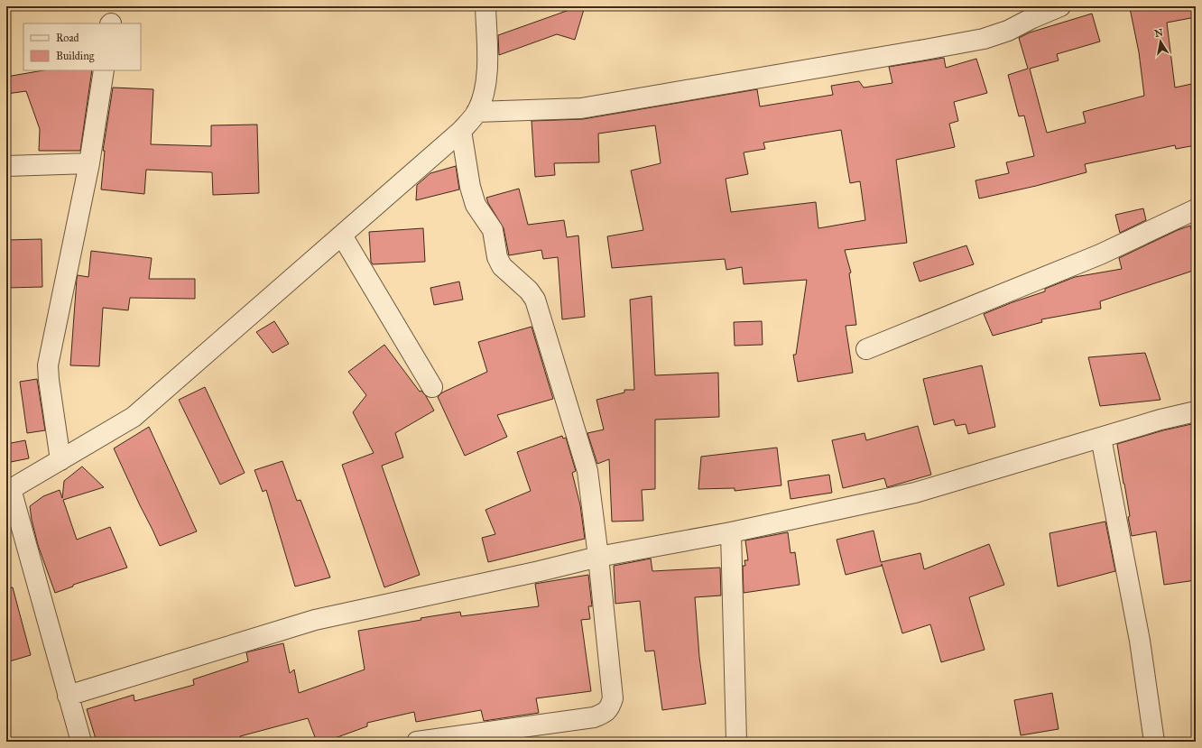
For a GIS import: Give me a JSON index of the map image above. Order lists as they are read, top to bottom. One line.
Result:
{"legend":["Road","Building"],"north":"top"}
